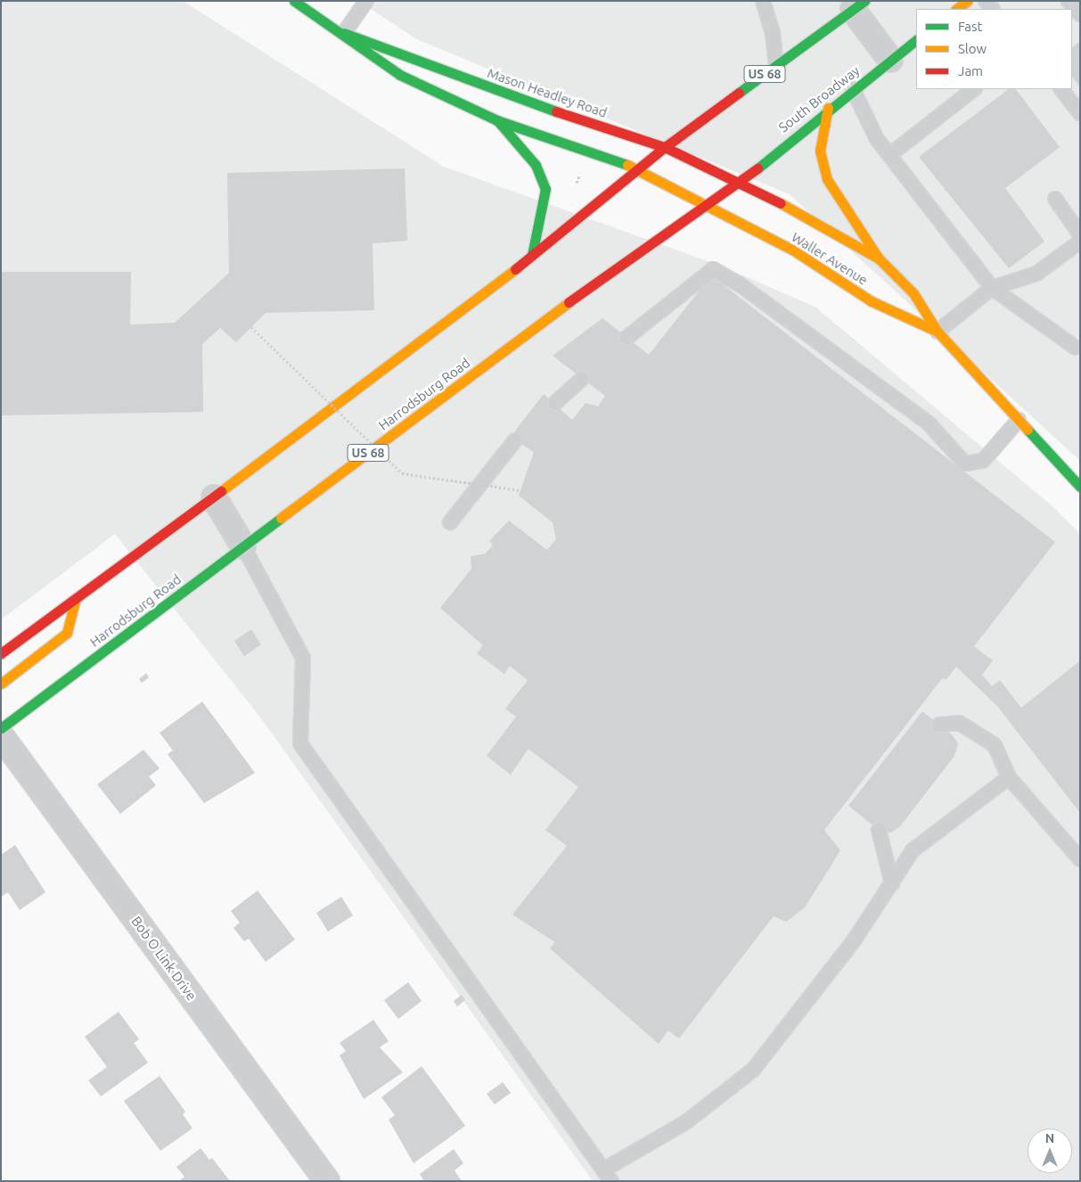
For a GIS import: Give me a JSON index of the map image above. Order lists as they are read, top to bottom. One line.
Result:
{"streets":{"main road":["US 68","Mason Headley Road","South Broadway","Waller Avenue","Harrodsburg Road"],"street":["Bob O Link Drive"]},"crossings":[["US 68","Mason Headley Road"],["Mason Headley Road","South Broadway"],["Mason Headley Road","Waller Avenue"],["Mason Headley Road","Harrodsburg Road"],["South Broadway","Waller Avenue"],["South Broadway","Harrodsburg Road"],["Waller Avenue","Harrodsburg Road"]],"legend":["Fast","Slow","Jam"],"north":"top"}
